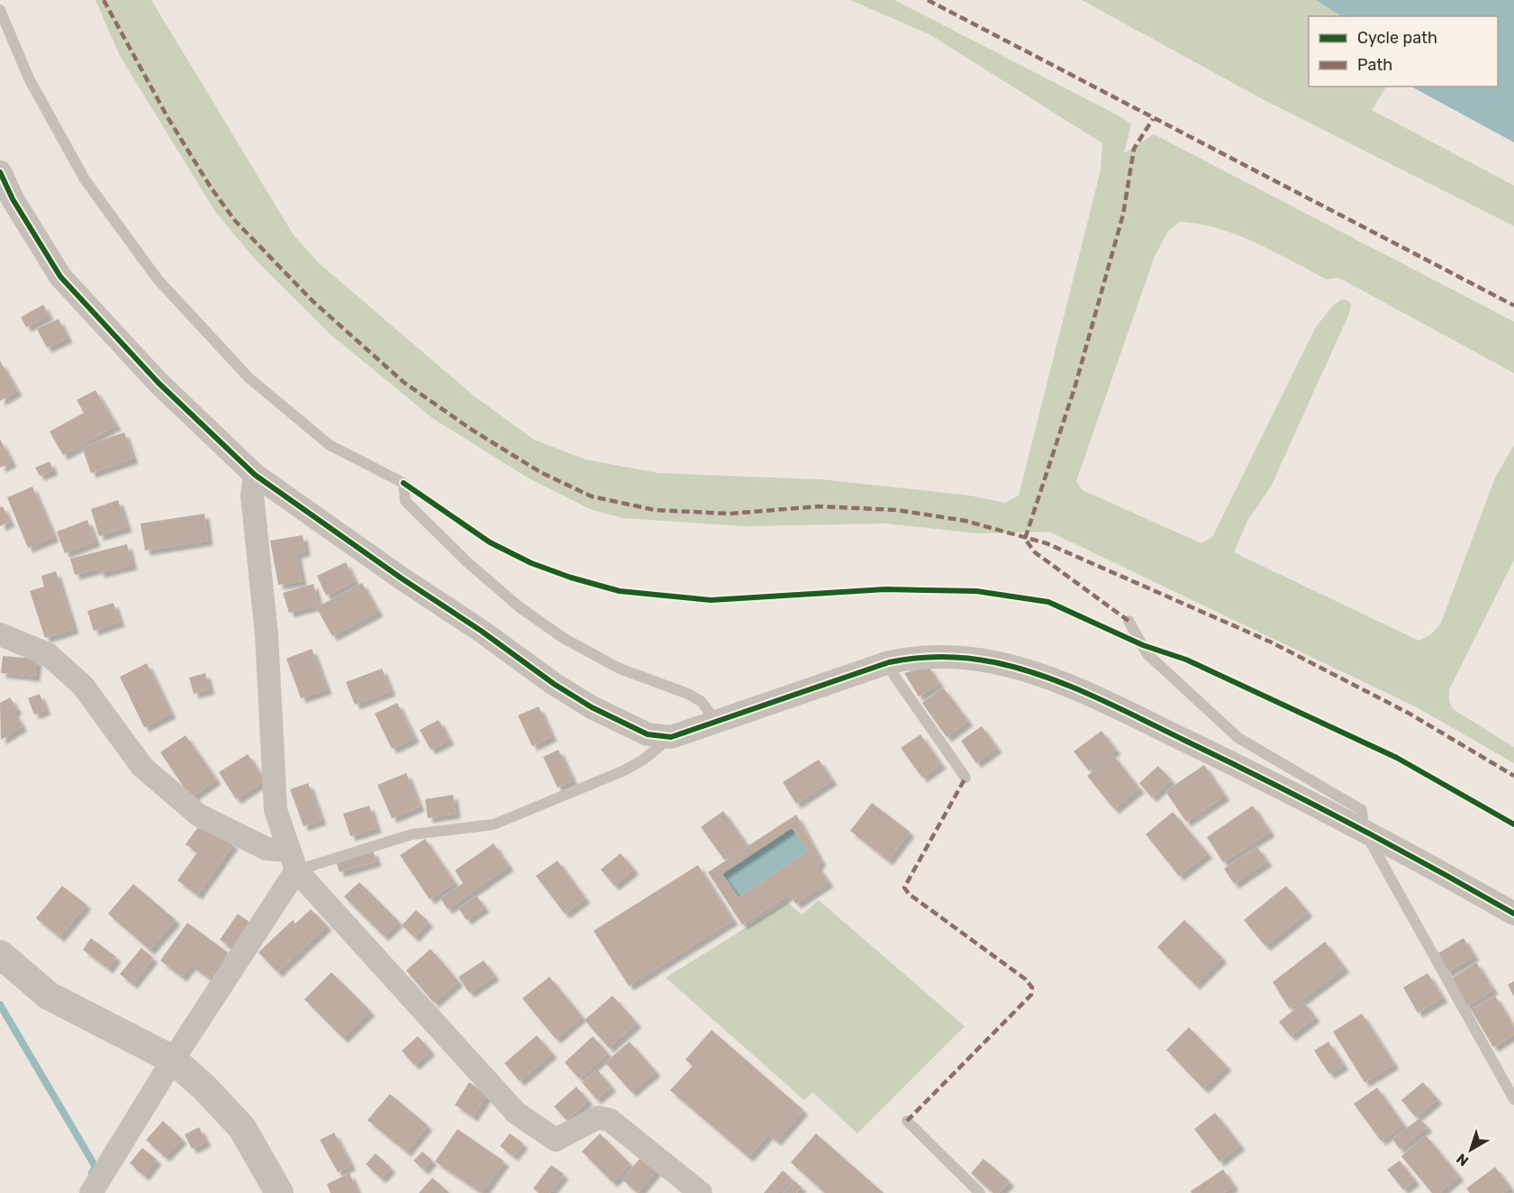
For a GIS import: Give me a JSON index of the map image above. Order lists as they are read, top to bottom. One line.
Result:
{"legend":["Cycle path","Path"],"north":"bottom left"}
